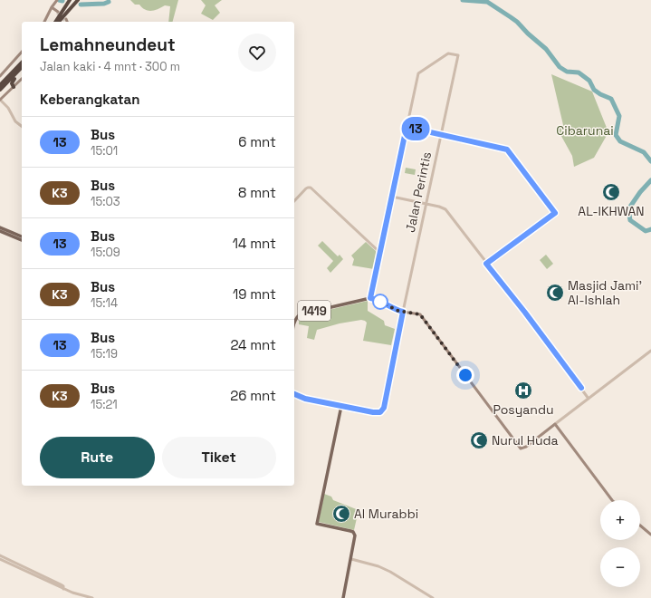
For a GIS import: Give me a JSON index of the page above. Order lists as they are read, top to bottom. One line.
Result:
{"streets":{"main road":["1419"],"street":["Jalan Perintis"]},"parks":["Cibarunai"],"places":{"mosque":["AL-IKHWAN","Masjid Jami' Al-Ishlah","Nurul Huda","Al Murabbi"],"hospital":["Posyandu"]},"lines":["bus line 13"],"page":{"on_map":"13","heading":[["Lemahneundeut","Jalan kaki · 4 mnt · 300 m"],"Keberangkatan"],"list":[{"mark":"13","name":"Bus","note":"15:01","value":"6 mnt"},{"mark":"K3","name":"Bus","note":"15:03","value":"8 mnt"},{"mark":"13","name":"Bus","note":"15:09","value":"14 mnt"},{"mark":"K3","name":"Bus","note":"15:14","value":"19 mnt"},{"mark":"13","name":"Bus","note":"15:19","value":"24 mnt"},{"mark":"K3","name":"Bus","note":"15:21","value":"26 mnt"}],"buttons":["Rute","Tiket"],"map_buttons":["+","−"]}}
